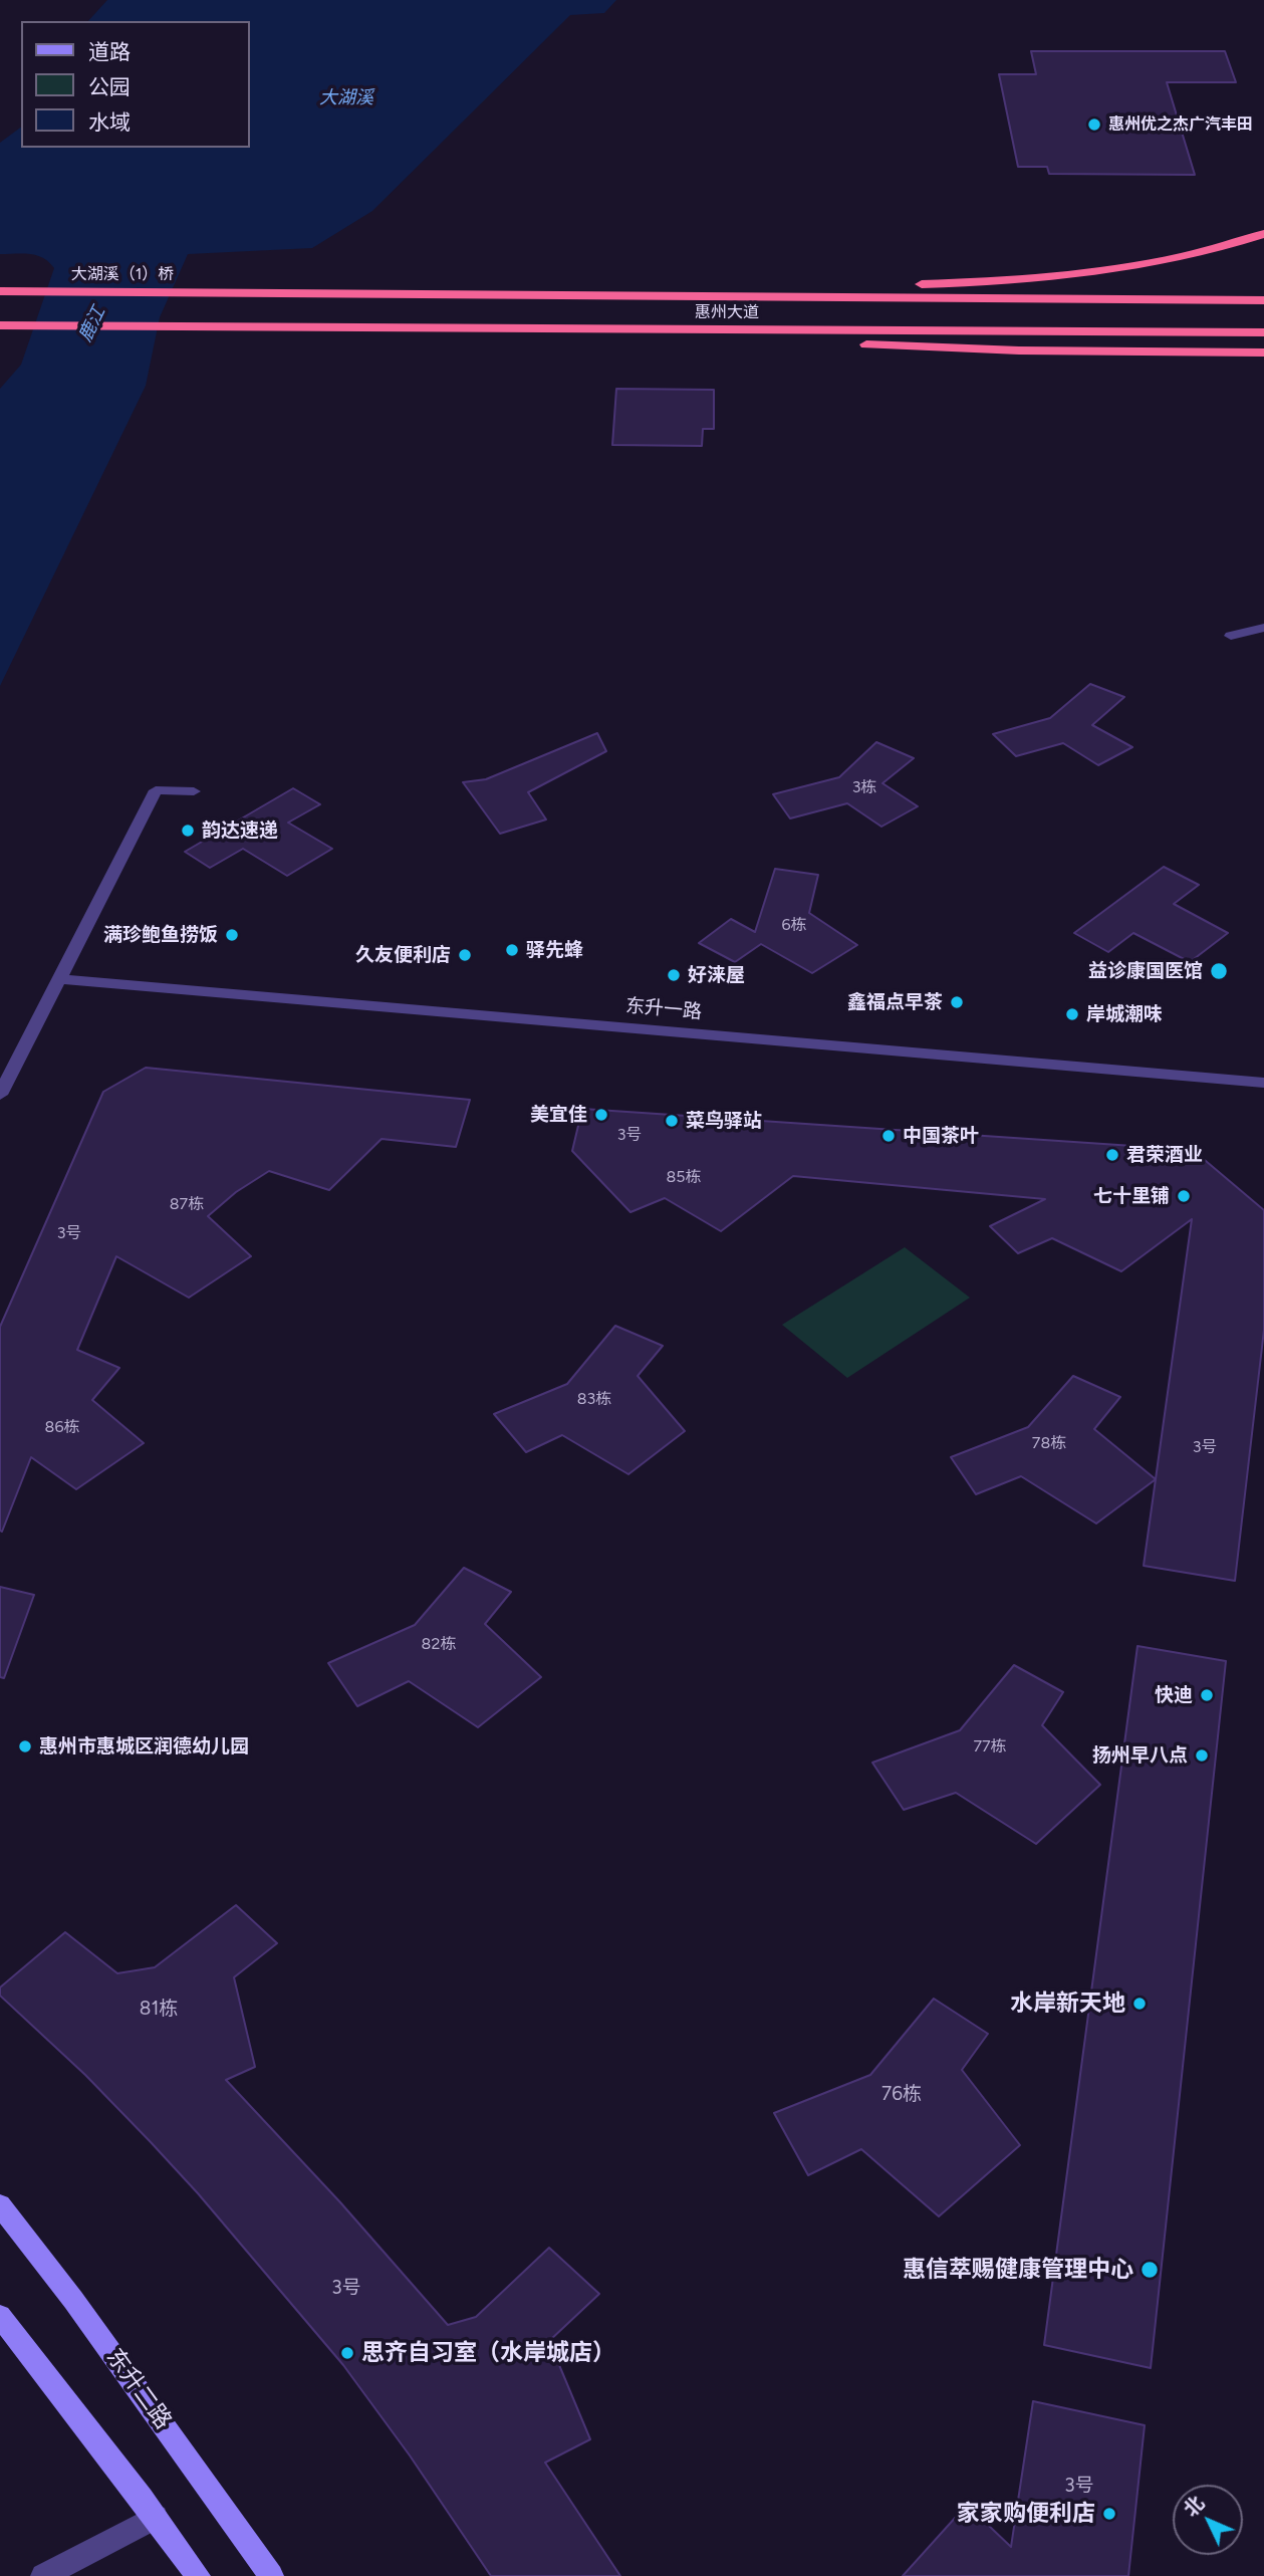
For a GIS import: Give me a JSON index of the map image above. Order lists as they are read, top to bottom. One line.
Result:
{"streets":{"highway":["大湖溪（1）桥","惠州大道"],"street":["东升一路","东升二路"]},"crossings":[["大湖溪（1）桥","惠州大道"]],"water":["大湖溪","鹿江"],"places":["惠州优之杰广汽丰田","韵达速递","满珍鲍鱼捞饭","驿先蜂","久友便利店","益诊康国医馆","好涞屋","鑫福点早茶","岸城潮味","美宜佳","菜鸟驿站","中国茶叶","君荣酒业","七十里铺","快迪","惠州市惠城区润德幼儿园","扬州早八点","水岸新天地","惠信萃赐健康管理中心","思齐自习室（水岸城店）","家家购便利店"],"house_numbers":["3栋","6栋","3号","85栋","87栋","3号","83栋","86栋","78栋","3号","82栋","77栋","81栋","76栋","3号","3号"],"legend":["道路","公园","水域"],"north":"top left"}
